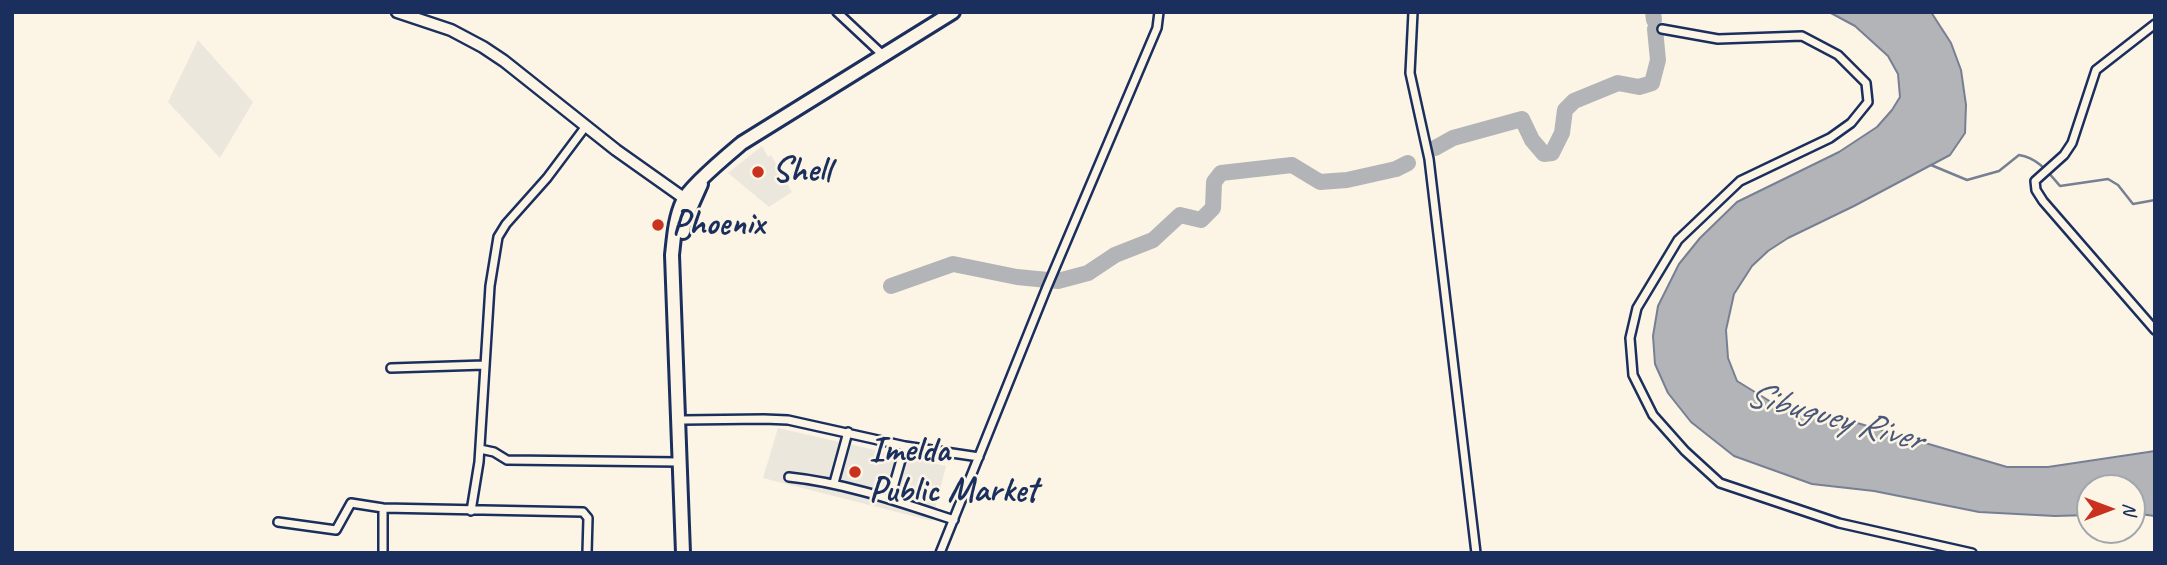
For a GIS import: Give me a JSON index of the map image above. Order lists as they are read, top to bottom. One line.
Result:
{"water":["Sibuguey River"],"places":["Shell","Phoenix","Imelda Public Market"],"north":"right"}
